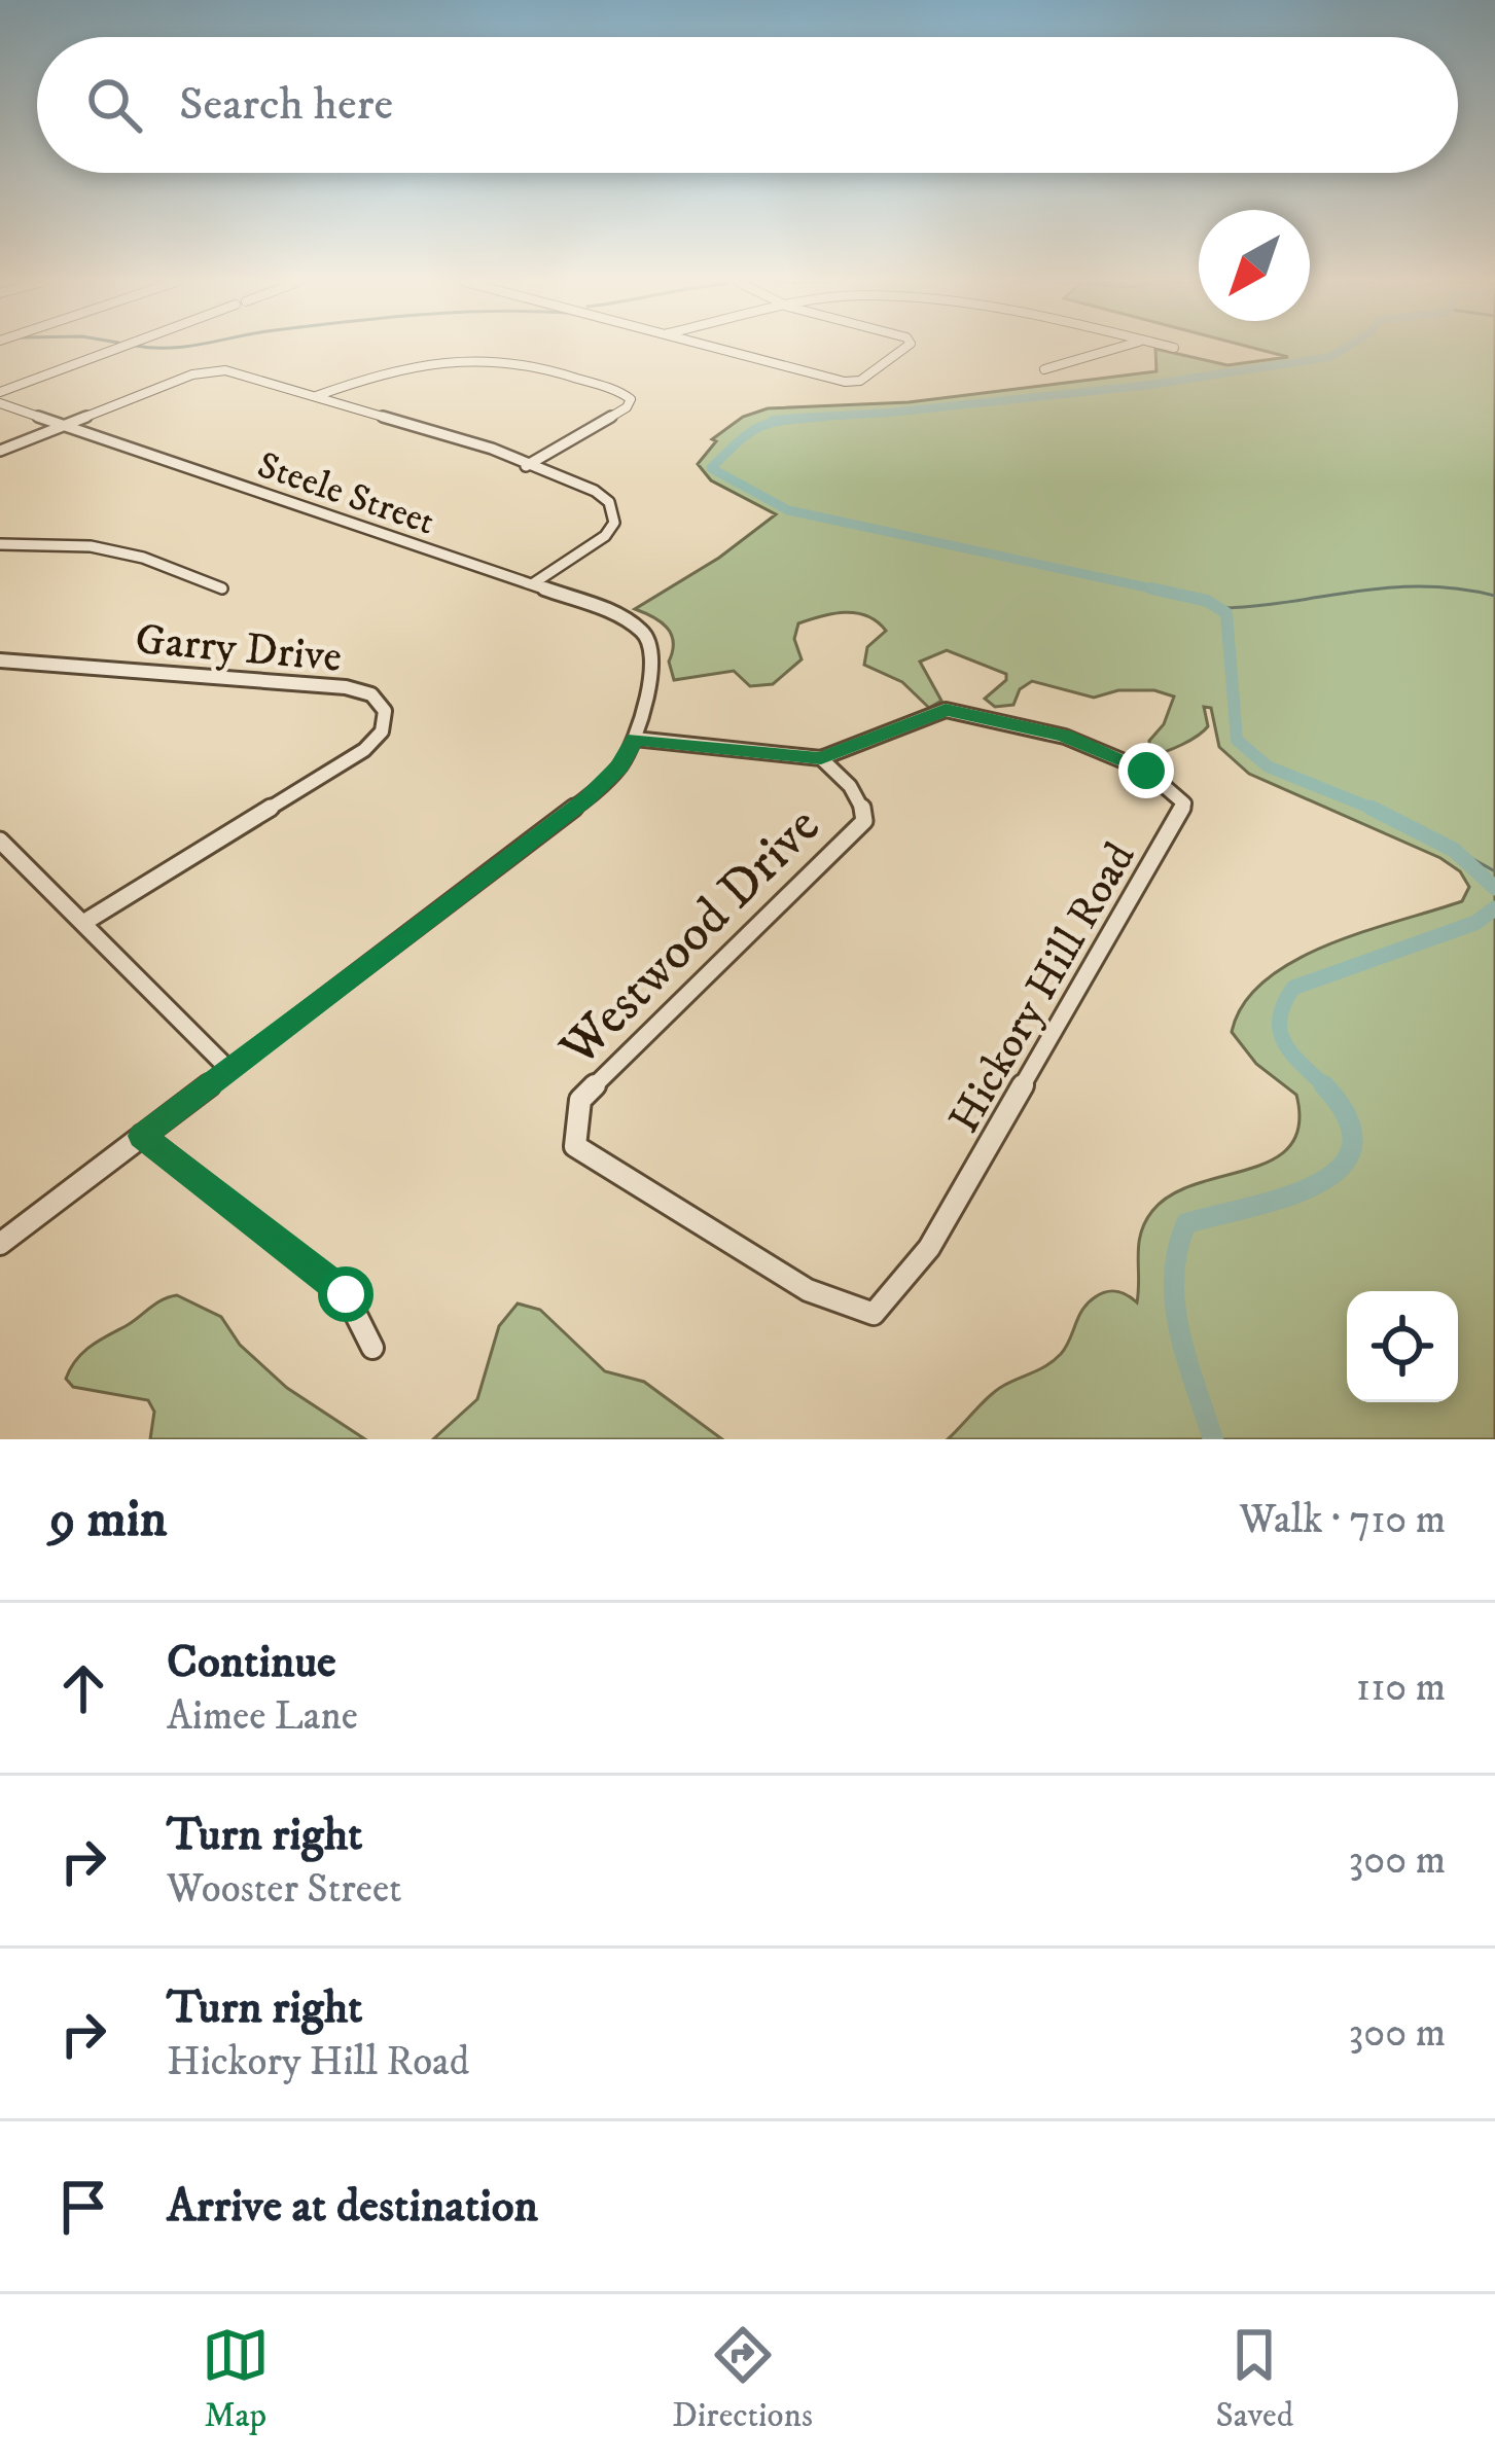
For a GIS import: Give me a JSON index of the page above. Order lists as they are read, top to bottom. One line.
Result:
{"streets":{"street":["Steele Street","Garry Drive","Westwood Drive","Hickory Hill Road"]},"crossings":[["Steele Street","Hickory Hill Road"],["Westwood Drive","Hickory Hill Road"]],"north":"bottom left","page":{"search":"Search here","heading":["9 min","Walk · 710 m"],"list":[["Continue","Aimee Lane","110 m"],["Turn right","Wooster Street","300 m"],["Turn right","Hickory Hill Road","300 m"],"Arrive at destination"],"nav":["Map","Directions","Saved"]}}
